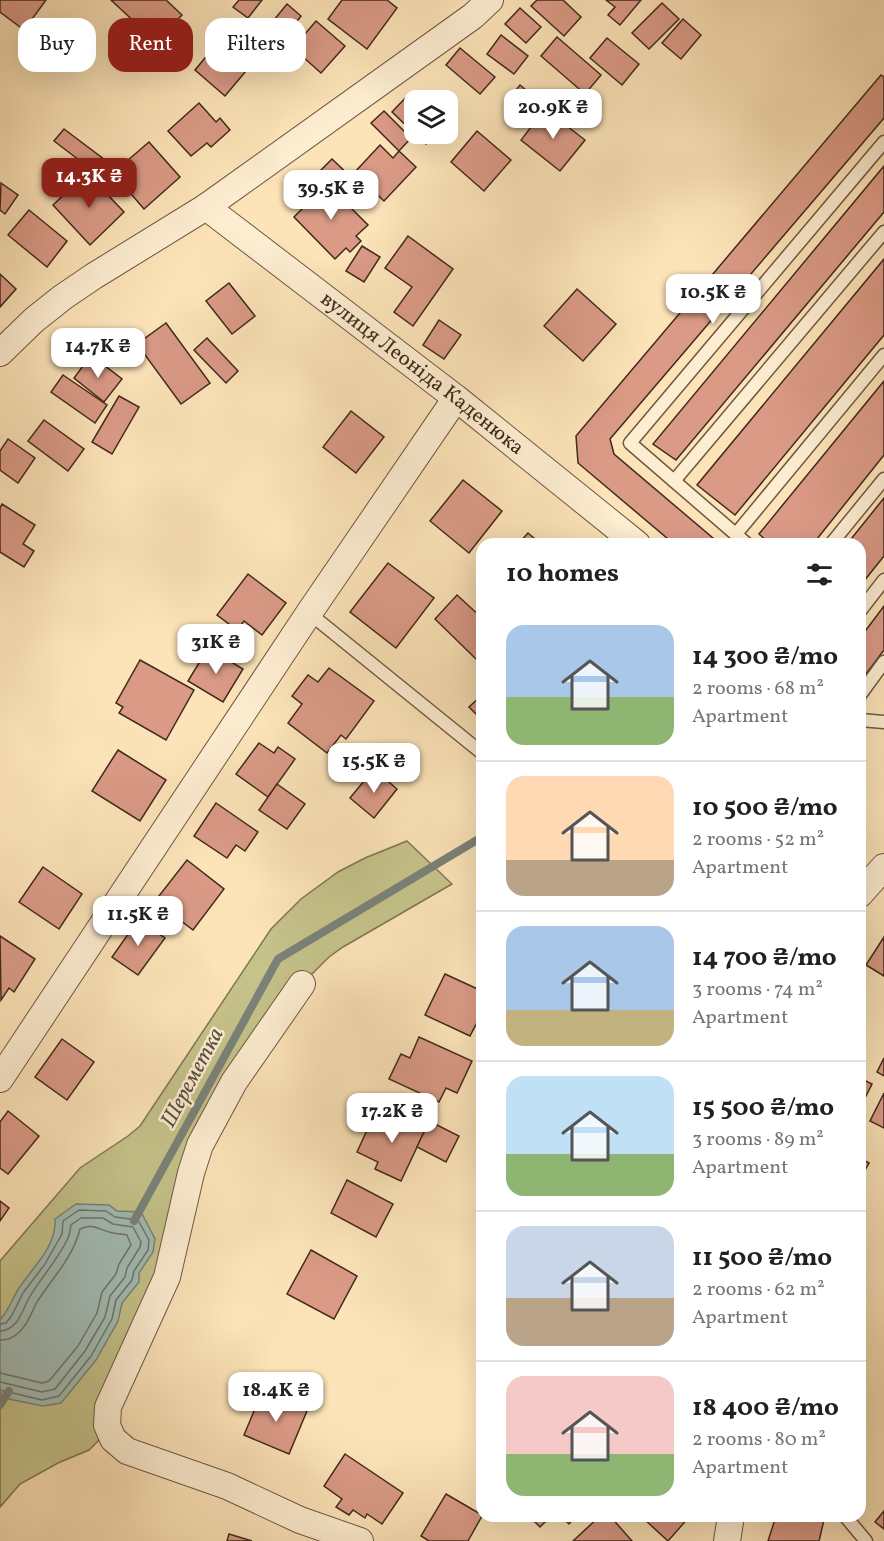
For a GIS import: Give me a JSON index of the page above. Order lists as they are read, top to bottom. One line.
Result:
{"streets":{"street":["вулиця Леоніда Каденюка"]},"water":["Шереметка"],"page":{"chip":["Buy","Rent","Filters"],"price":["20.9K ₴","14.3K ₴","39.5K ₴","10.5K ₴","14.7K ₴","31K ₴","15.5K ₴","11.5K ₴","17.2K ₴","18.4K ₴"],"heading":"10 homes","list":[{"name":"14 300 ₴/mo","note":"2 rooms · 68 m² · Apartment"},{"name":"10 500 ₴/mo","note":"2 rooms · 52 m² · Apartment"},{"name":"14 700 ₴/mo","note":"3 rooms · 74 m² · Apartment"},{"name":"15 500 ₴/mo","note":"3 rooms · 89 m² · Apartment"},{"name":"11 500 ₴/mo","note":"2 rooms · 62 m² · Apartment"},{"name":"18 400 ₴/mo","note":"2 rooms · 80 m² · Apartment"}]}}
